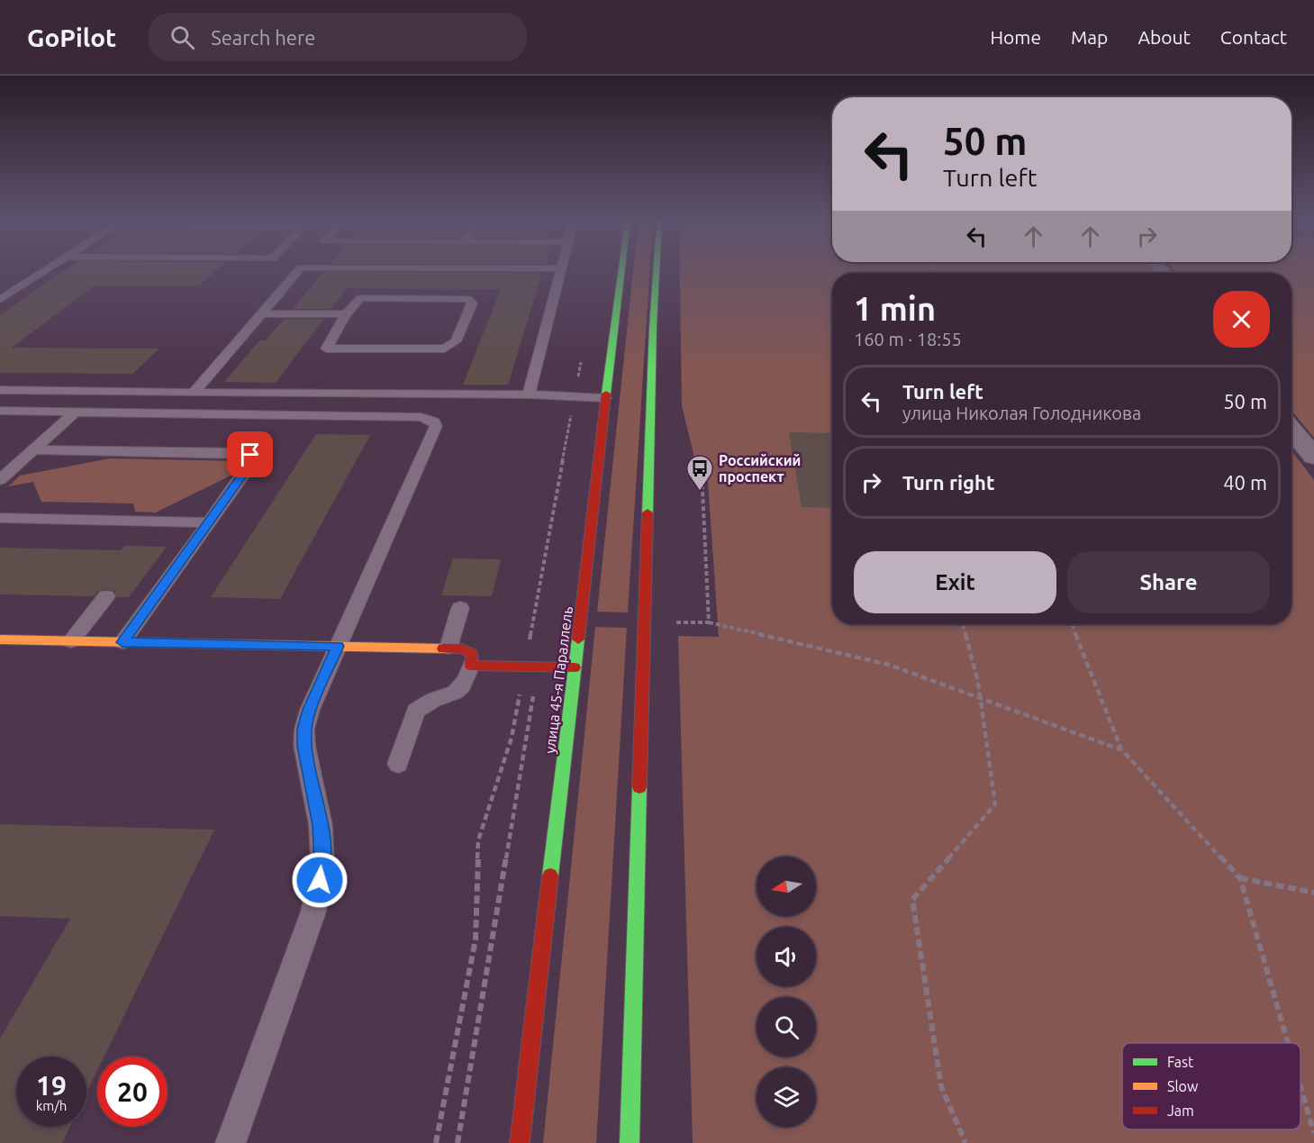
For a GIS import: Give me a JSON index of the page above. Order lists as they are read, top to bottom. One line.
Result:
{"streets":{"main road":["улица 45-я Параллель"]},"places":{"bus stop":["Российский проспект"]},"legend":["Fast","Slow","Jam"],"north":"left","page":{"header":"GoPilot","search":"Search here","nav":["Home","Map","About","Contact"],"turn":["50 m","Turn left"],"heading":["1 min","160 m · 18:55"],"list":[{"name":"Turn left","note":"улица Николая Голодникова","value":"50 m"},{"name":"Turn right","value":"40 m"}],"buttons":["Exit","Share"],"speed":"19 km/h","limit":"20"}}
